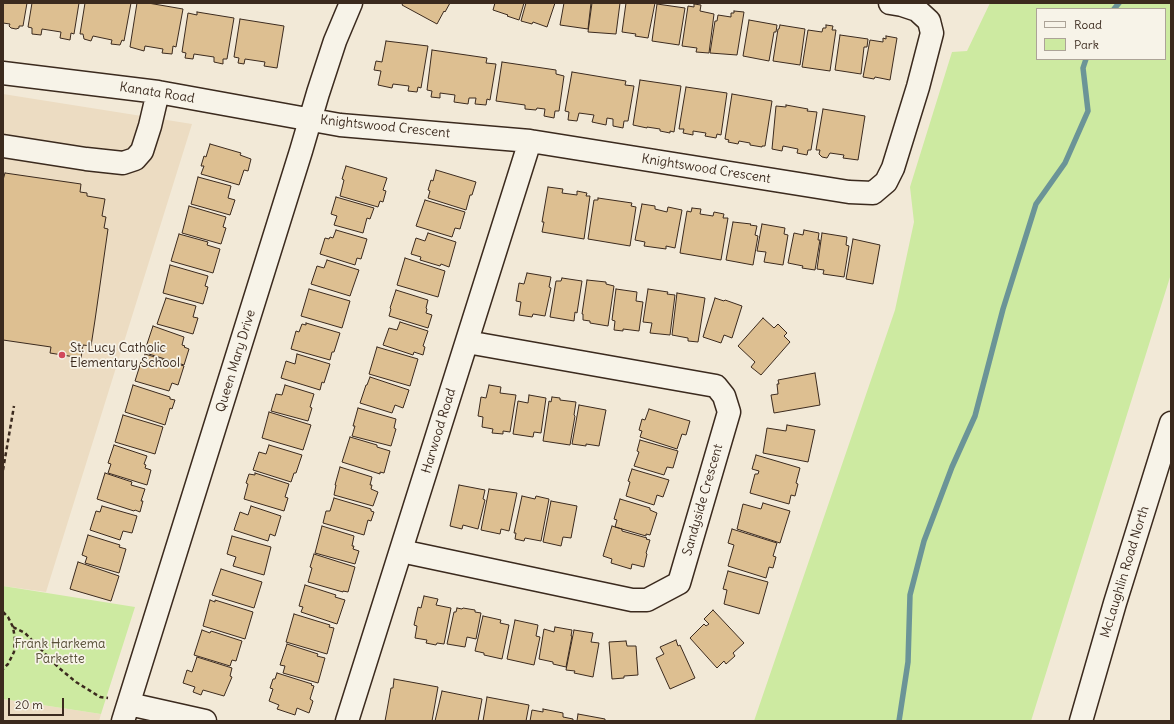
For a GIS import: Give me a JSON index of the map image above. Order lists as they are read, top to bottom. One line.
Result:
{"streets":{"street":["Kanata Road","Knightswood Crescent","Queen Mary Drive","Harwood Road","Sandyside Crescent","McLaughlin Road North"]},"crossings":[["Kanata Road","Knightswood Crescent"],["Kanata Road","Queen Mary Drive"],["Knightswood Crescent","Queen Mary Drive"],["Knightswood Crescent","Harwood Road"],["Harwood Road","Sandyside Crescent"]],"parks":["Frank Harkema Parkette"],"places":["St. Lucy Catholic Elementary School"],"legend":["Road","Park"],"scale_bar":"20 m"}
